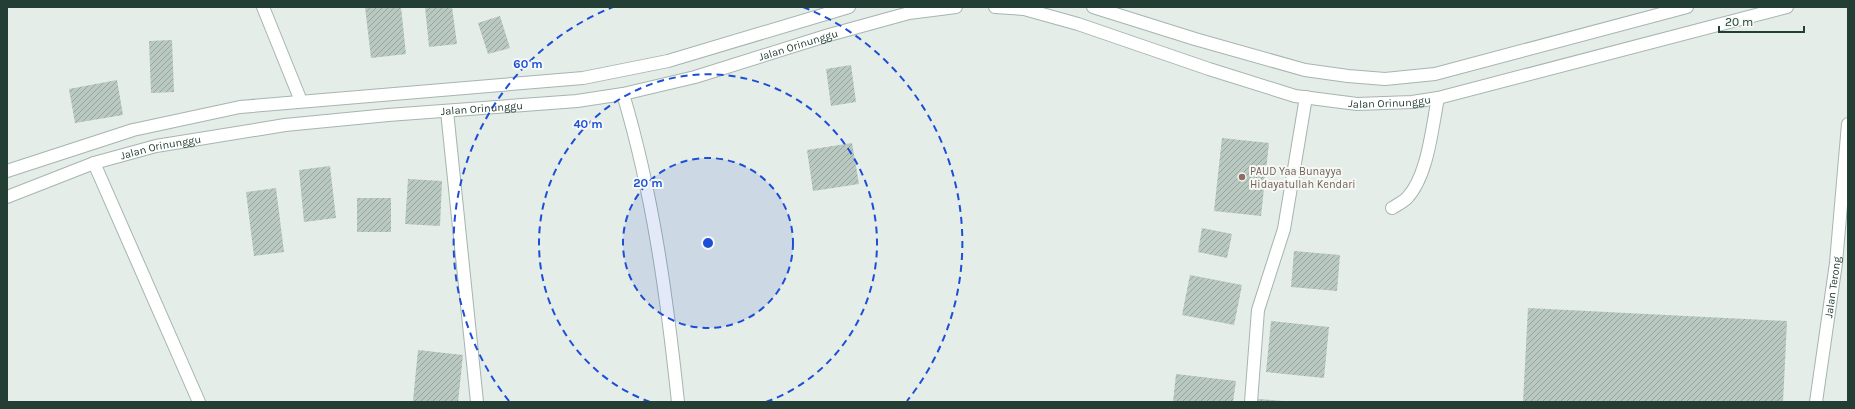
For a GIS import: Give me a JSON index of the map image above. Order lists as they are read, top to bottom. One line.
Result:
{"streets":{"street":["Jalan Orinunggu","Jalan Terong"]},"places":["PAUD Yaa Bunayya Hidayatullah Kendari"],"scale_bar":"20 m","rings":["60 m","40 m","20 m"]}
